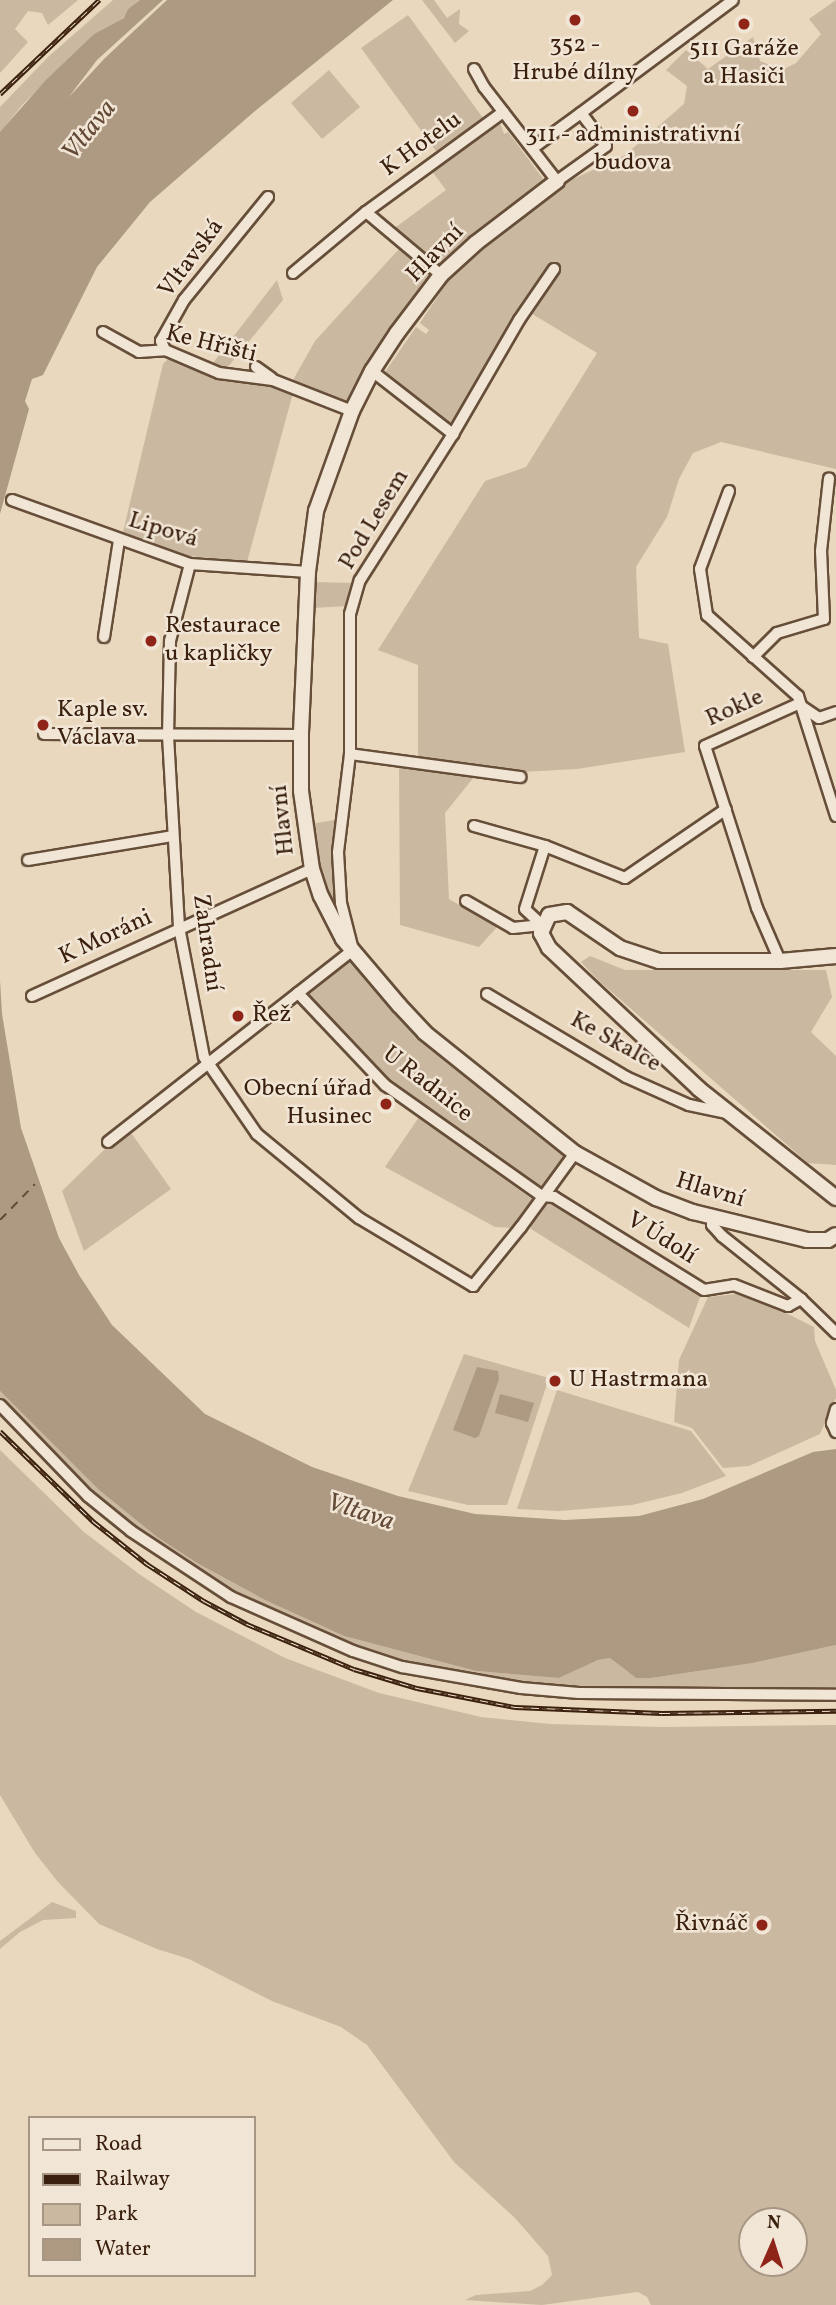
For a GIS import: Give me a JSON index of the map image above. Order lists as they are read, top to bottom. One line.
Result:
{"streets":{"street":["K Hotelu","Hlavní","Vltavská","Ke Hřišti","Pod Lesem","Lipová","Rokle","K Moráni","Zahradní","Ke Skalce","U Radnice","V Údolí"]},"crossings":[["Hlavní","Ke Hřišti"],["Hlavní","Pod Lesem"],["Hlavní","Lipová"],["Hlavní","K Moráni"],["Hlavní","Zahradní"],["Vltavská","Ke Hřišti"],["Lipová","Zahradní"],["K Moráni","Zahradní"],["Zahradní","U Radnice"],["Zahradní","V Údolí"],["U Radnice","V Údolí"]],"water":["Vltava"],"places":["352 - Hrubé dílny","511 Garáže a Hasiči","311 - administrativní budova","Restaurace u kapličky","Kaple sv. Václava","Řež","Obecní úřad Husinec","U Hastrmana","Řivnáč"],"legend":["Road","Railway","Park","Water"],"north":"top"}
